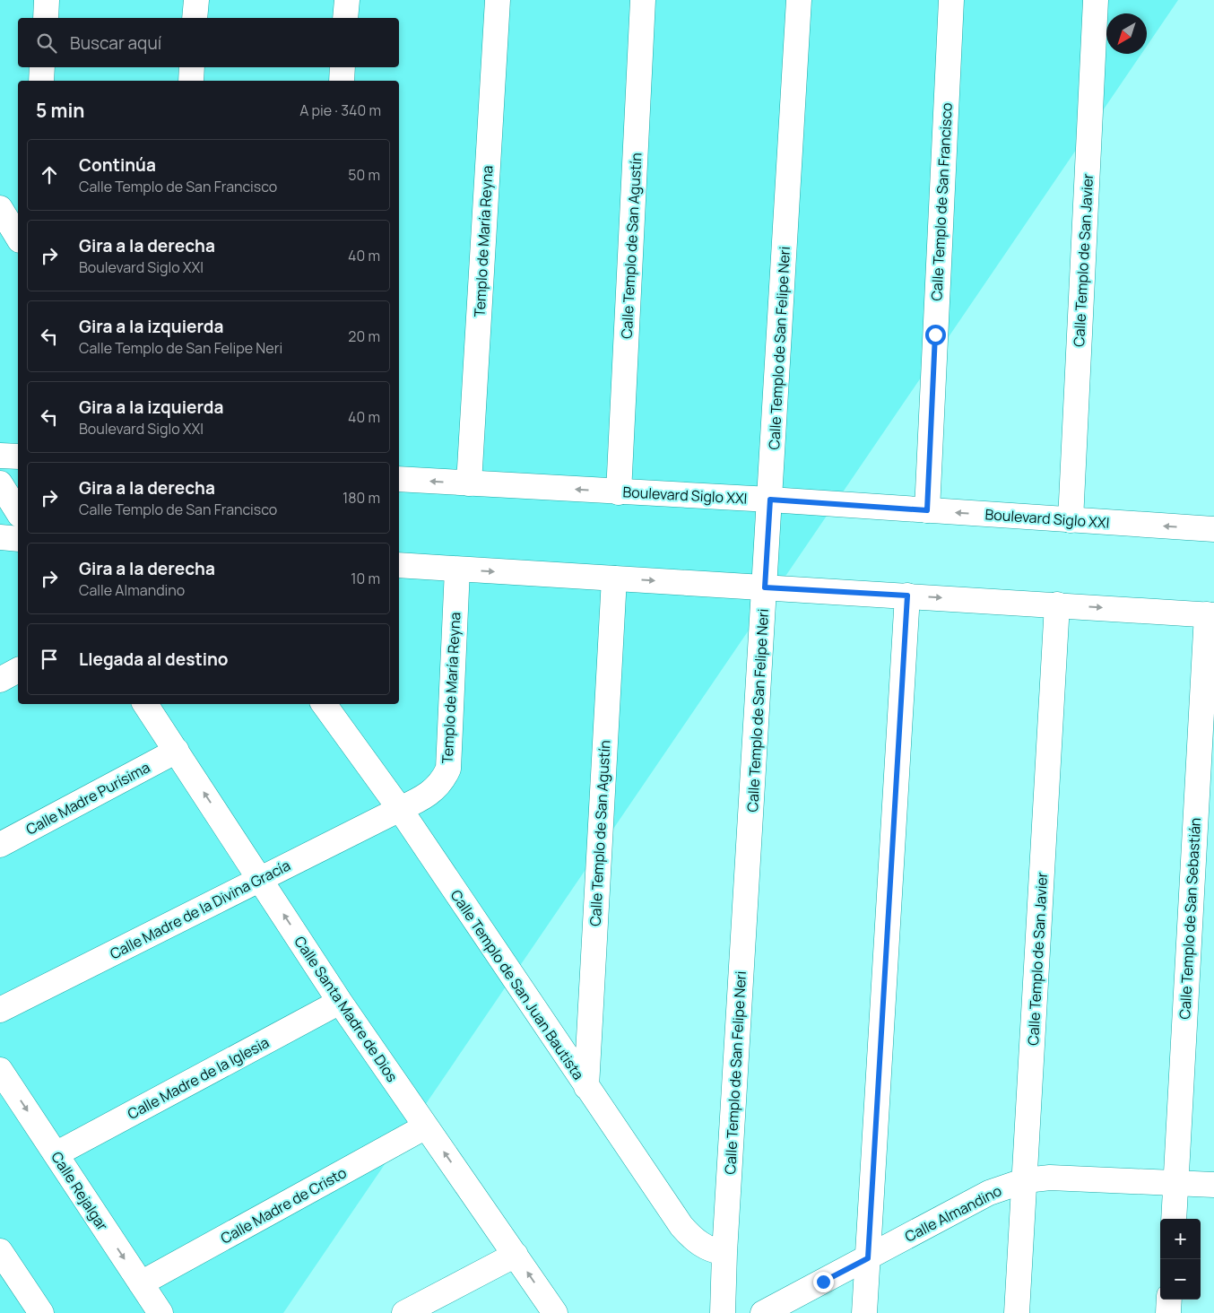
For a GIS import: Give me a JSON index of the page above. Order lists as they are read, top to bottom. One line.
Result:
{"streets":{"street":["Calle Templo de San Francisco","Templo de María Reyna","Calle Templo de San Agustín","Calle Templo de San Javier","Calle Templo de San Felipe Neri","Boulevard Siglo XXI","Calle Madre Purísima","Calle Madre de la Divina Gracía","Calle Templo de San Sebastián","Calle Templo de San Juan Bautista","Calle Santa Madre de Dios","Calle Madre de la Iglesia","Calle Rejalgar","Calle Madre de Cristo","Calle Almandino"]},"crossings":[["Calle Templo de San Francisco","Boulevard Siglo XXI"],["Templo de María Reyna","Boulevard Siglo XXI"],["Templo de María Reyna","Calle Madre de la Divina Gracía"],["Templo de María Reyna","Calle Templo de San Juan Bautista"],["Calle Templo de San Agustín","Boulevard Siglo XXI"],["Calle Templo de San Agustín","Calle Templo de San Juan Bautista"],["Calle Templo de San Javier","Boulevard Siglo XXI"],["Calle Templo de San Javier","Calle Almandino"],["Calle Templo de San Felipe Neri","Boulevard Siglo XXI"],["Calle Templo de San Felipe Neri","Calle Templo de San Juan Bautista"],["Calle Madre Purísima","Calle Santa Madre de Dios"],["Calle Madre de la Divina Gracía","Calle Templo de San Juan Bautista"],["Calle Madre de la Divina Gracía","Calle Santa Madre de Dios"],["Calle Templo de San Sebastián","Calle Almandino"],["Calle Santa Madre de Dios","Calle Madre de la Iglesia"],["Calle Santa Madre de Dios","Calle Madre de Cristo"],["Calle Madre de la Iglesia","Calle Rejalgar"],["Calle Rejalgar","Calle Madre de Cristo"]],"one_way":["Calle Santa Madre de Dios","Calle Rejalgar"],"north":"bottom left","page":{"search":"Buscar aquí","heading":["5 min","A pie · 340 m"],"list":[["Continúa","Calle Templo de San Francisco","50 m"],["Gira a la derecha","Boulevard Siglo XXI","40 m"],["Gira a la izquierda","Calle Templo de San Felipe Neri","20 m"],["Gira a la izquierda","Boulevard Siglo XXI","40 m"],["Gira a la derecha","Calle Templo de San Francisco","180 m"],["Gira a la derecha","Calle Almandino","10 m"],"Llegada al destino"],"map_buttons":["+","−"]}}
